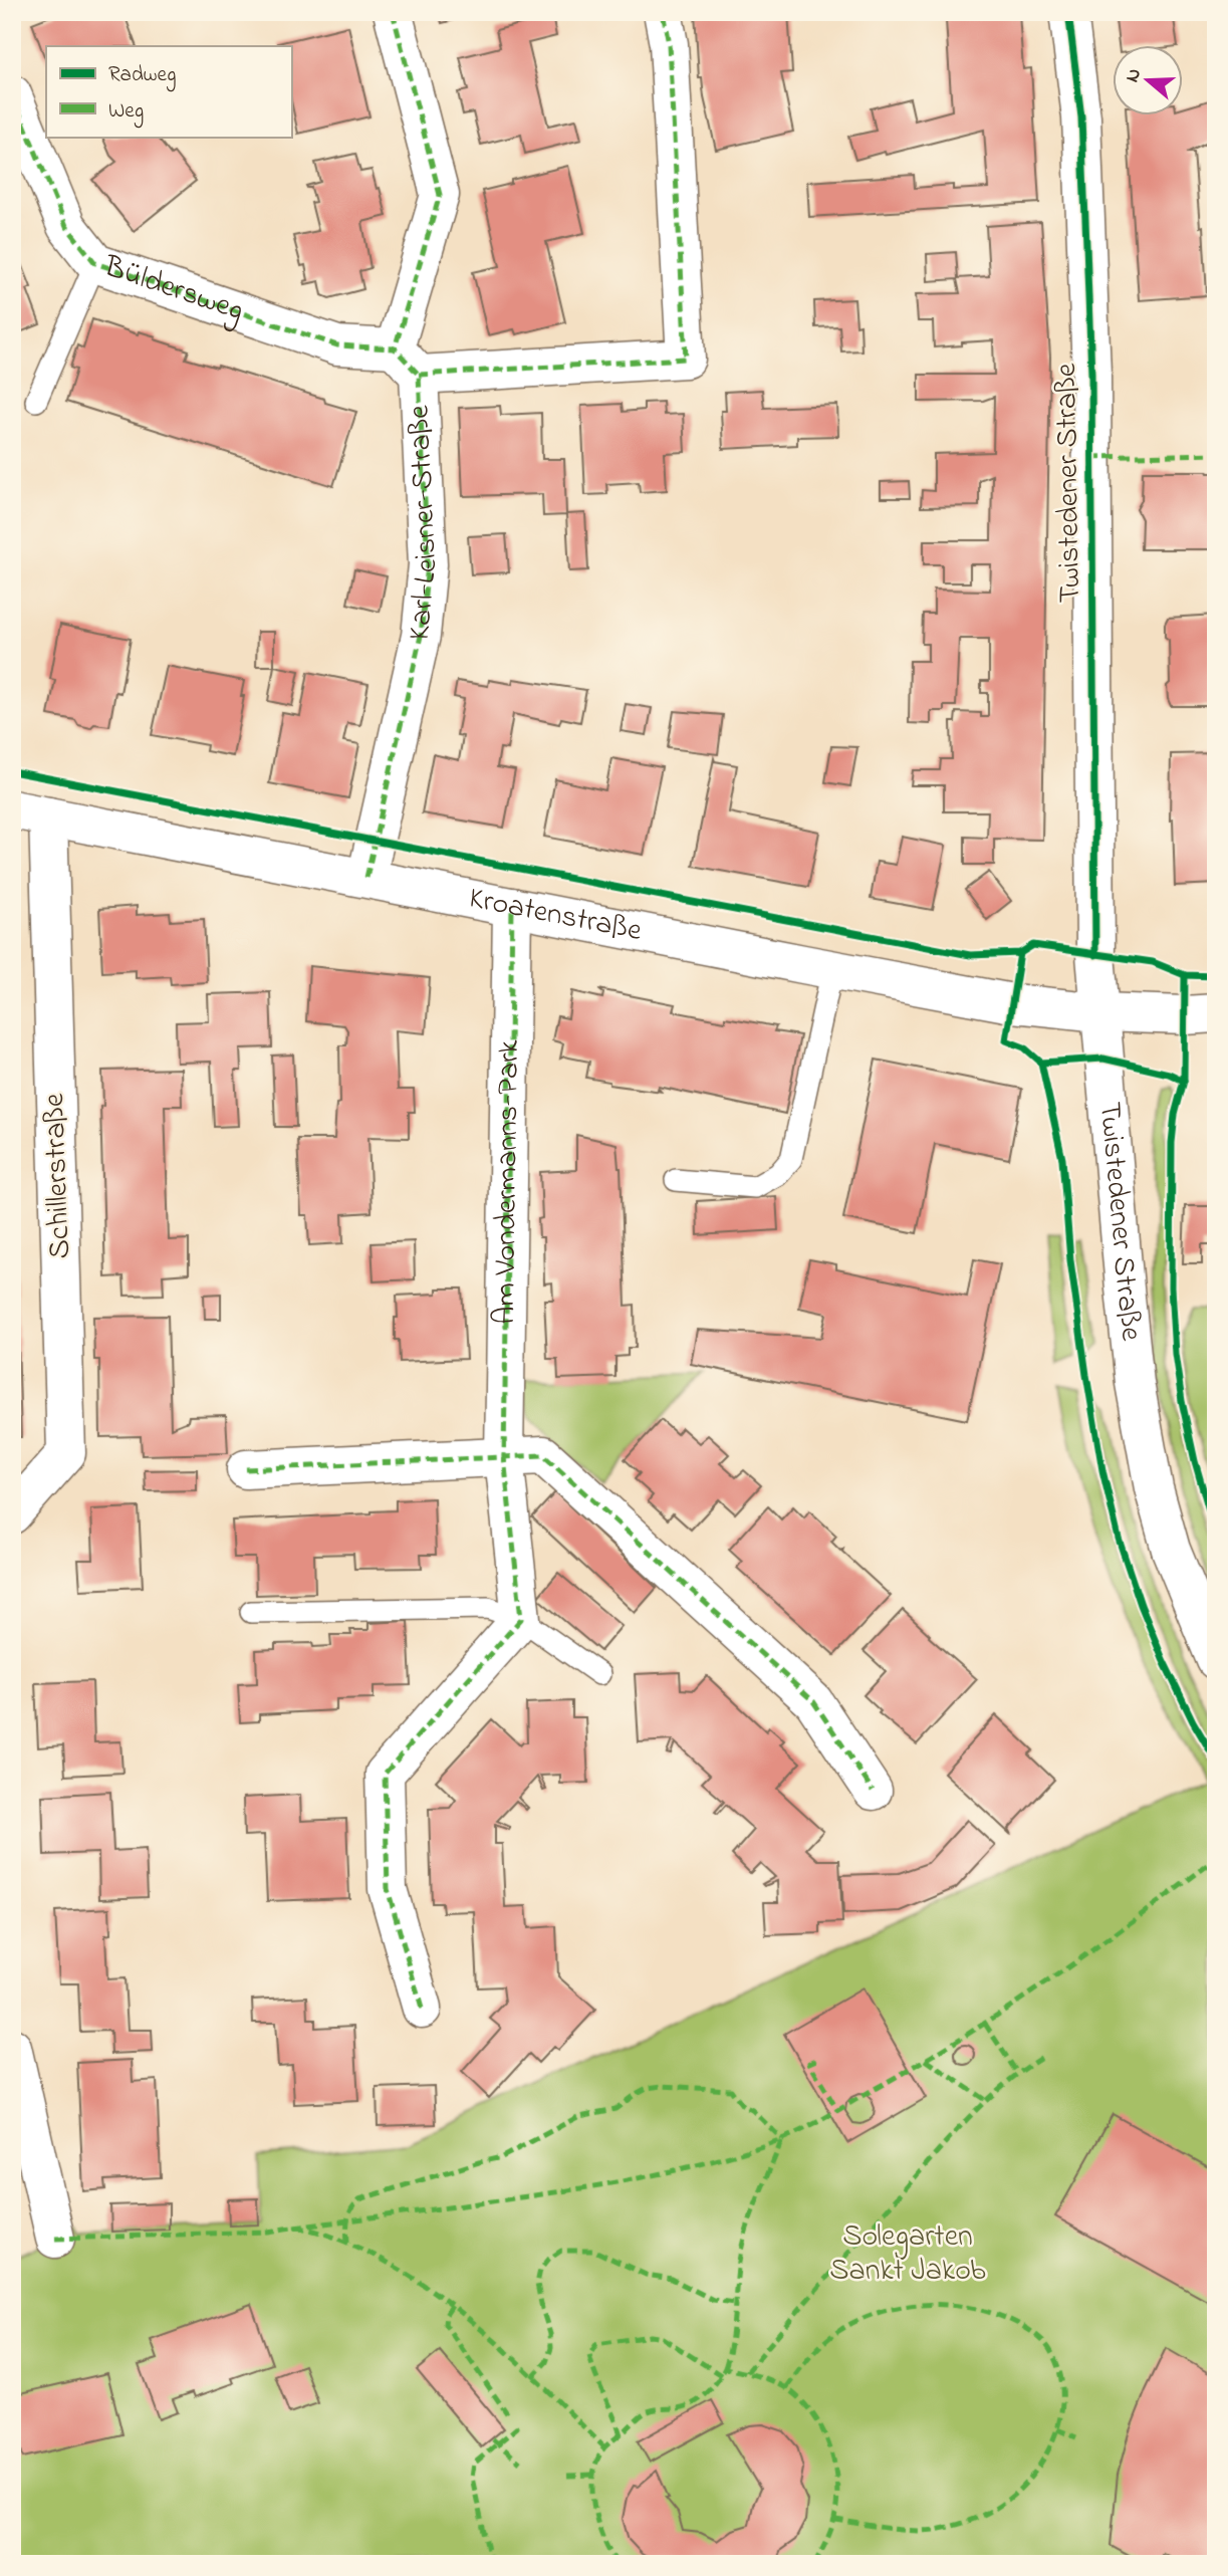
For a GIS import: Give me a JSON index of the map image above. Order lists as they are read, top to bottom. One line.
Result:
{"streets":{"street":["Büldersweg","Twistedener Straße","Karl-Leisner-Straße","Kroatenstraße","Schillerstraße","Am Vondermanns-Park"]},"crossings":[["Büldersweg","Karl-Leisner-Straße"],["Twistedener Straße","Kroatenstraße"],["Karl-Leisner-Straße","Kroatenstraße"],["Kroatenstraße","Schillerstraße"],["Kroatenstraße","Am Vondermanns-Park"]],"parks":["Solegarten Sankt Jakob"],"legend":["Radweg","Weg"],"north":"left"}
